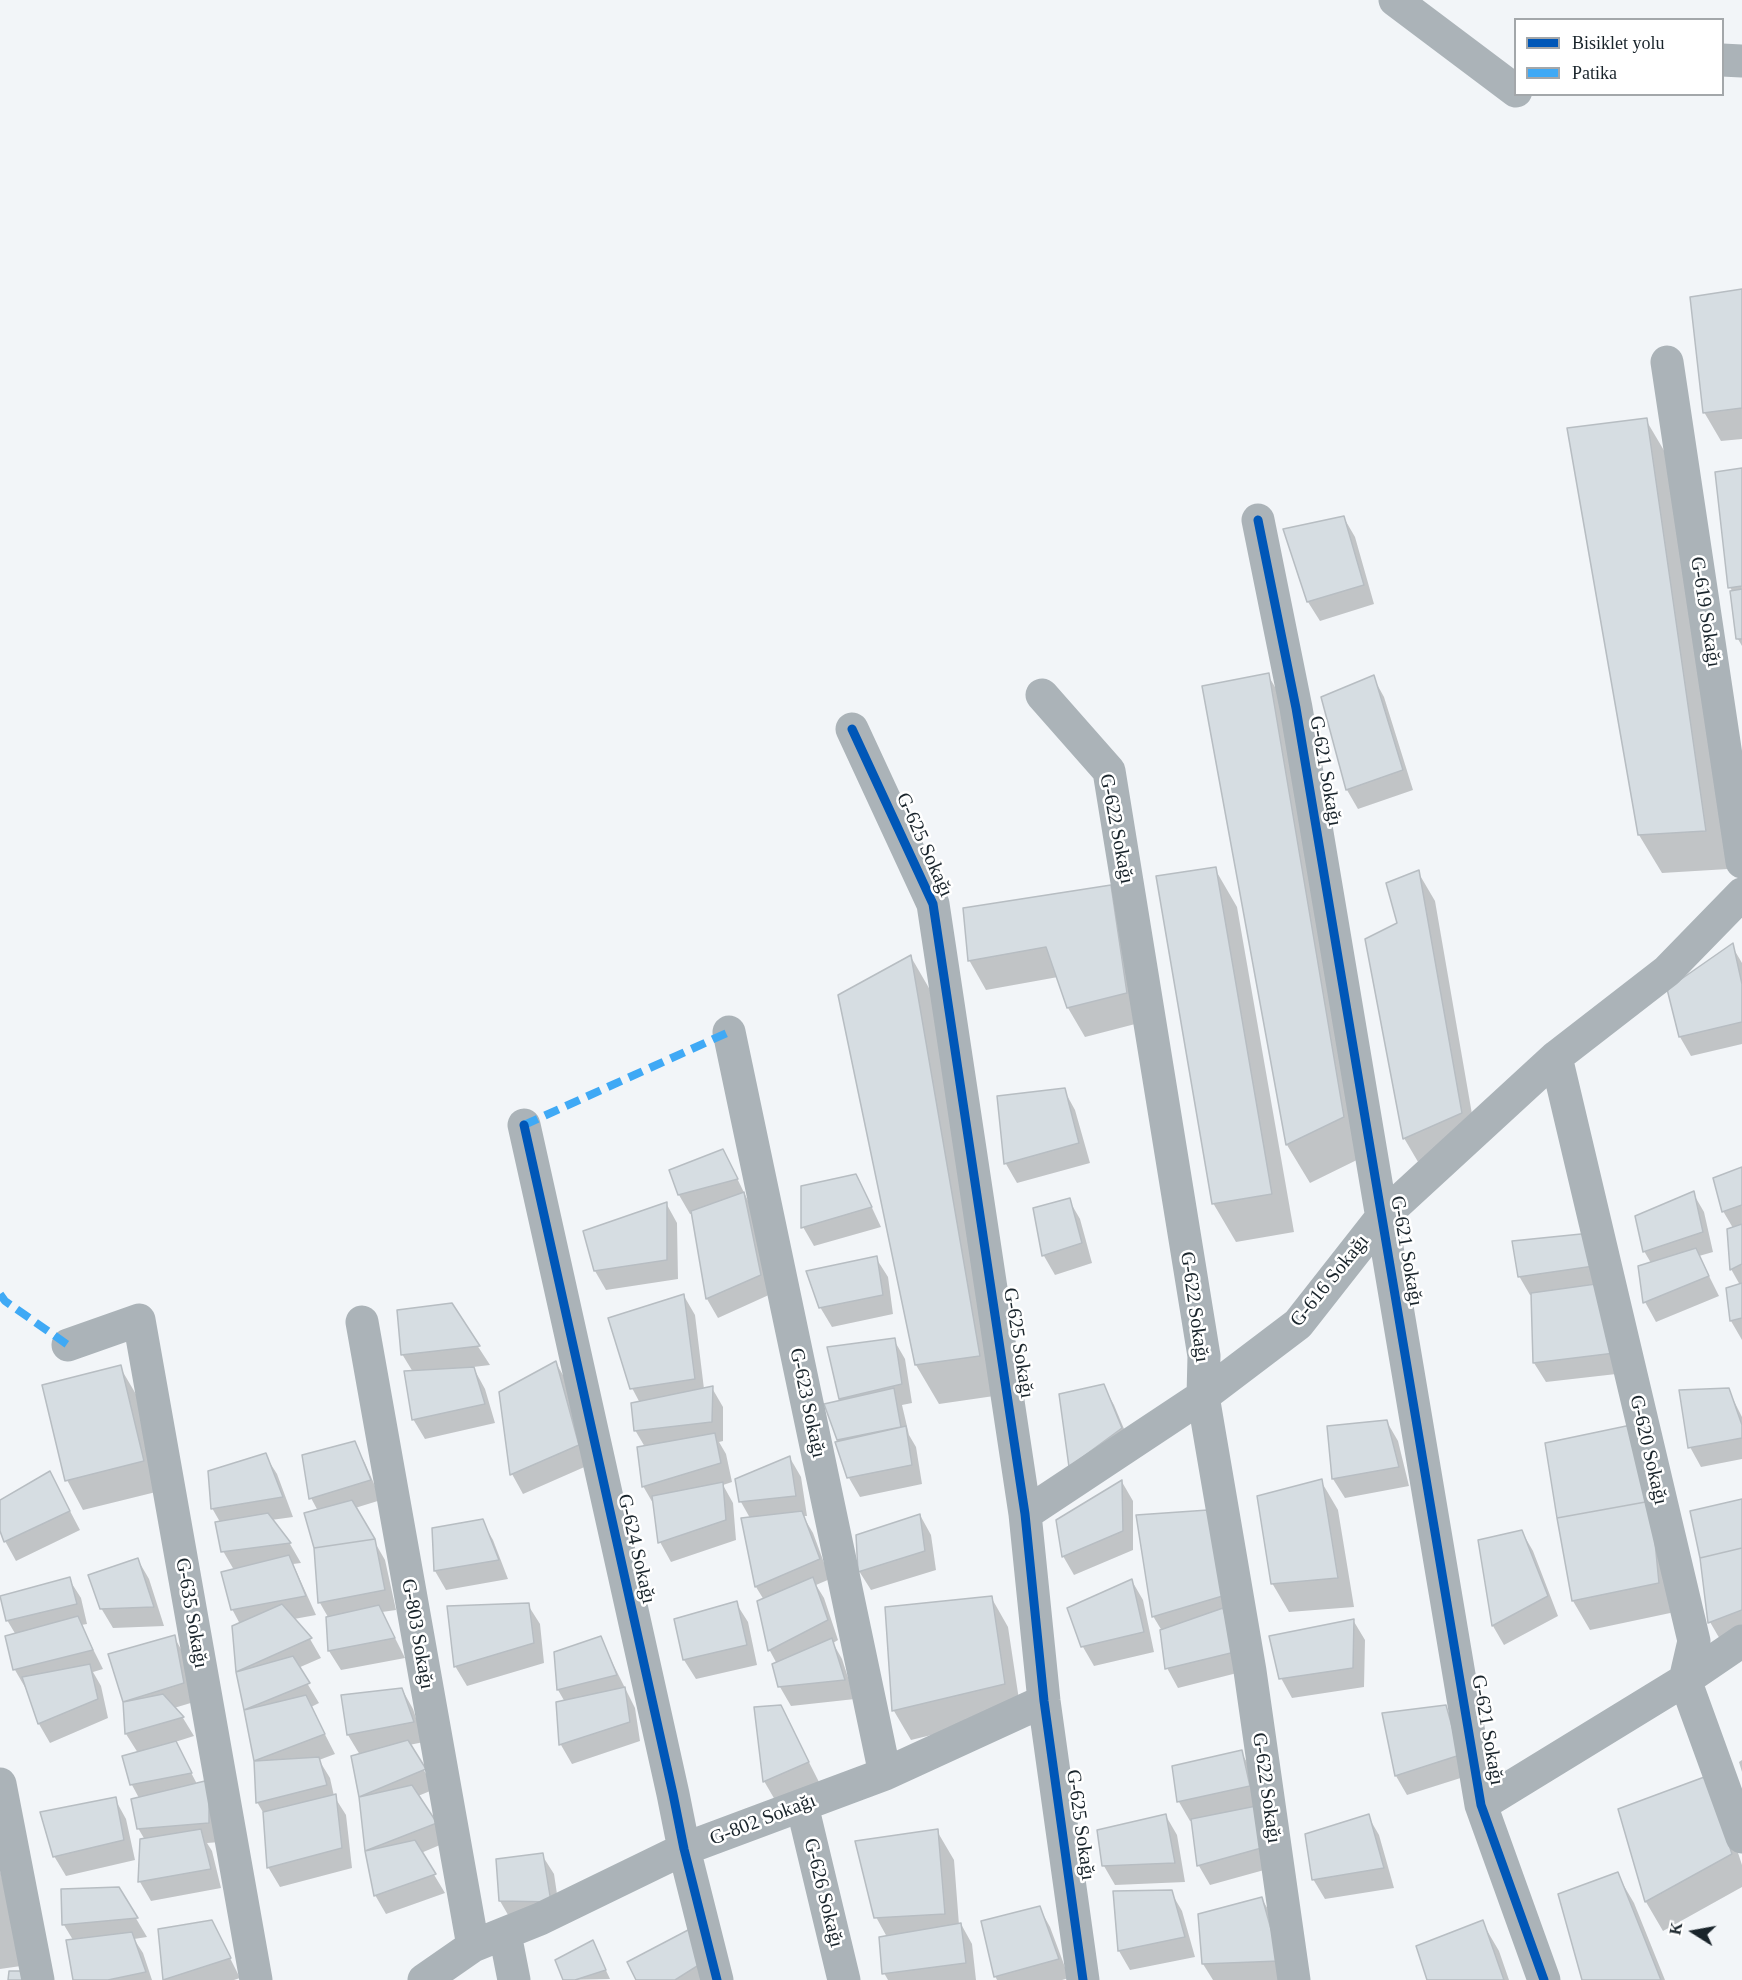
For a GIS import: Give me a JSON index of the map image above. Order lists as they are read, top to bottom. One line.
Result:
{"streets":{"street":["G-619 Sokağı","G-621 Sokağı","G-622 Sokağı","G-625 Sokağı","G-616 Sokağı","G-623 Sokağı","G-620 Sokağı","G-624 Sokağı","G-635 Sokağı","G-803 Sokağı","G-802 Sokağı","G-626 Sokağı"]},"crossings":[["G-621 Sokağı","G-616 Sokağı"],["G-622 Sokağı","G-616 Sokağı"],["G-625 Sokağı","G-616 Sokağı"],["G-625 Sokağı","G-802 Sokağı"],["G-616 Sokağı","G-620 Sokağı"],["G-623 Sokağı","G-802 Sokağı"],["G-624 Sokağı","G-802 Sokağı"],["G-803 Sokağı","G-802 Sokağı"],["G-802 Sokağı","G-626 Sokağı"]],"legend":["Bisiklet yolu","Patika"],"north":"left"}
